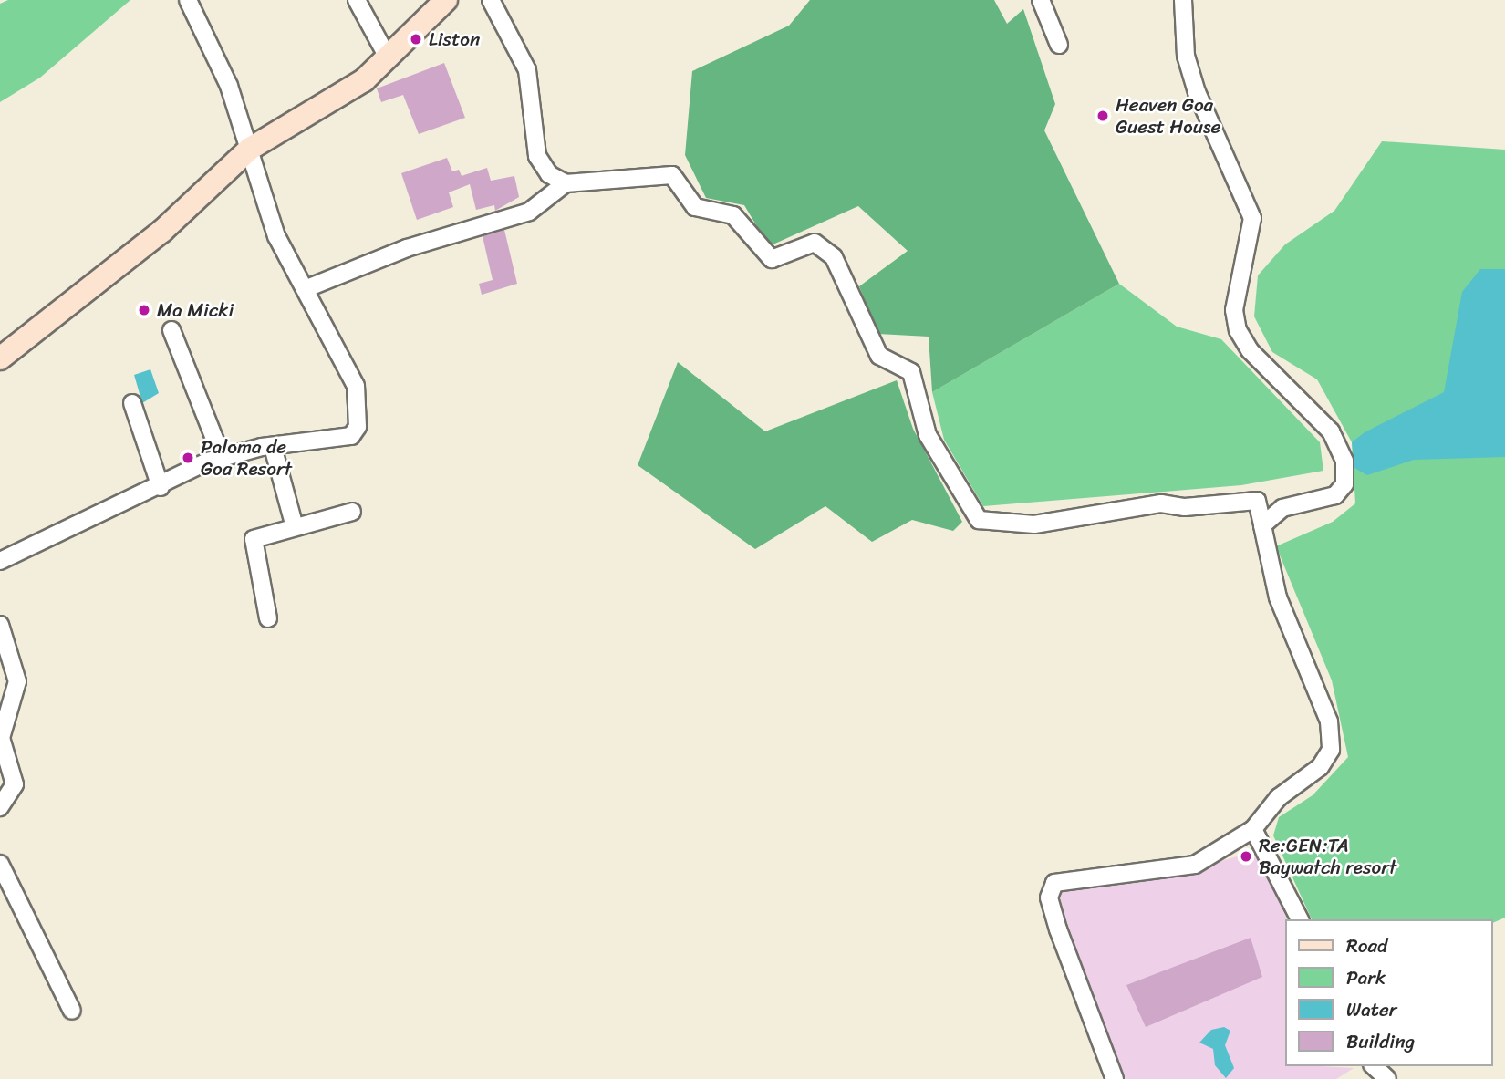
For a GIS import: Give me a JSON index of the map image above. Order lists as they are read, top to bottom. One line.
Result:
{"places":["Liston","Heaven Goa Guest House","Ma Micki","Paloma de Goa Resort","Re:GEN:TA Baywatch resort"],"legend":["Road","Park","Water","Building"]}
